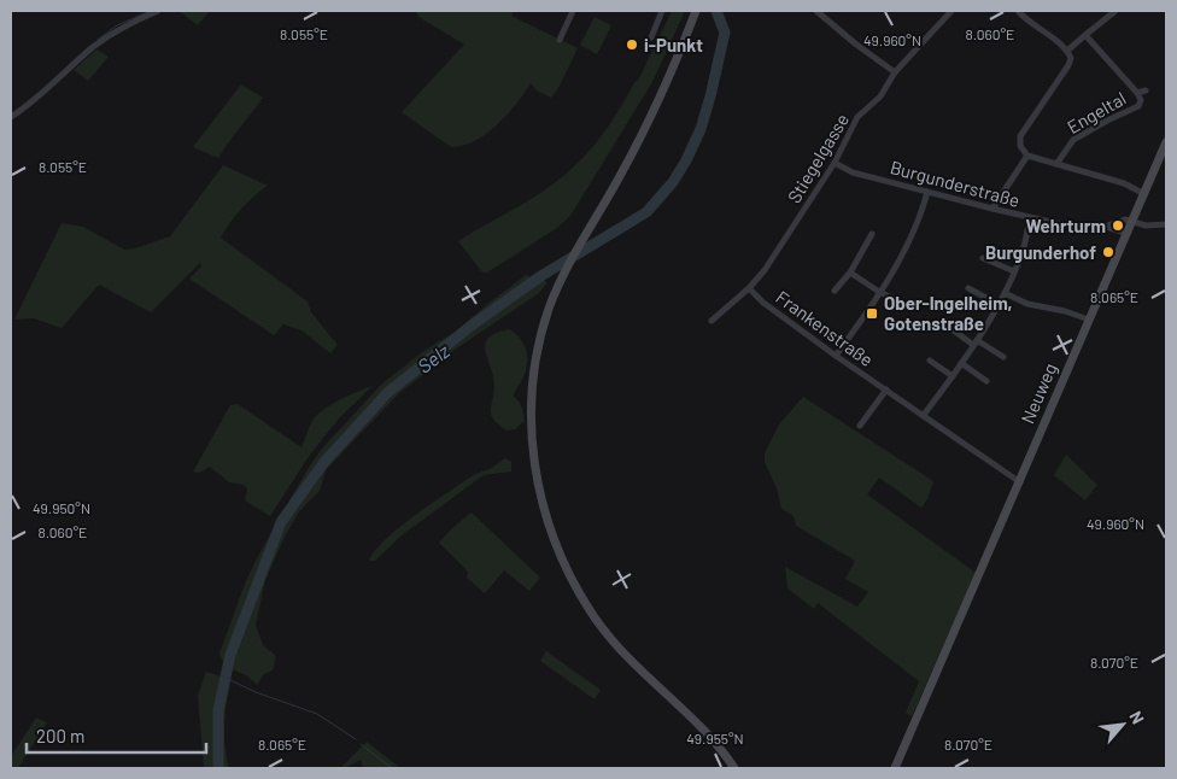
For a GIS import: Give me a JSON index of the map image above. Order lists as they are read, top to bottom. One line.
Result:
{"streets":{"main road":["Neuweg"],"street":["Engeltal","Stiegelgasse","Burgunderstraße","Frankenstraße"]},"crossings":[["Stiegelgasse","Burgunderstraße"],["Stiegelgasse","Frankenstraße"],["Burgunderstraße","Neuweg"],["Frankenstraße","Neuweg"]],"water":["Selz"],"places":{"other":["i-Punkt","Wehrturm","Burgunderhof"],"transit":["Ober-Ingelheim, Gotenstraße"]},"scale_bar":"200 m","north":"top right","coordinates":["8.055°E","8.060°E","49.960°N","8.065°E","49.950°N","8.070°E","49.955°N"]}
